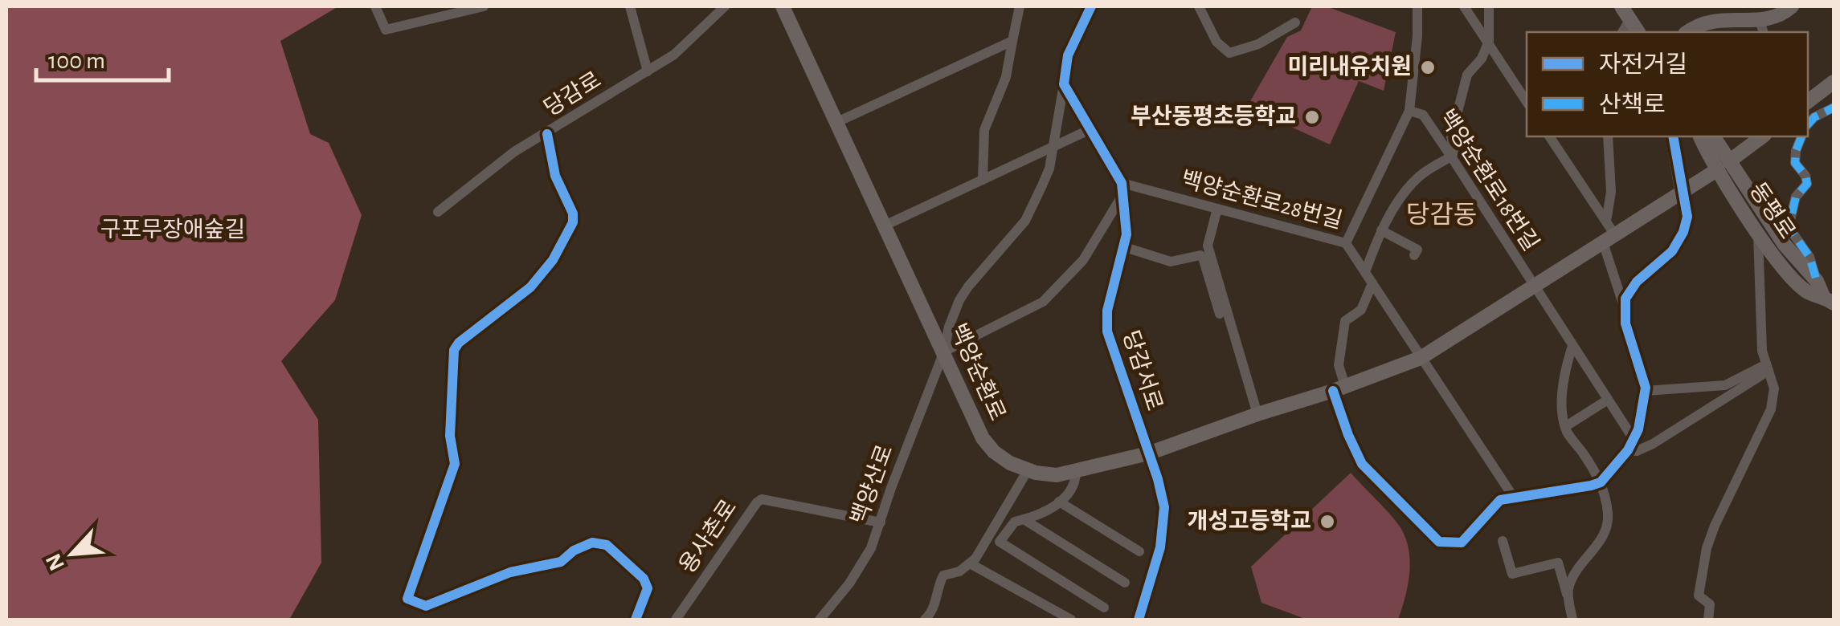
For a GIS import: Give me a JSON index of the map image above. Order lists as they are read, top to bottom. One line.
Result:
{"streets":{"main road":["동평로","당감서로","백양순환로"],"street":["당감로","백양순환로18번길","백양순환로28번길","백양산로","용사촌로"]},"crossings":[["백양순환로18번길","백양순환로"],["백양순환로28번길","당감서로"],["백양순환로28번길","백양순환로"],["동평로","백양순환로"],["당감서로","백양순환로"],["당감서로","백양산로"],["백양순환로","백양산로"],["백양산로","용사촌로"]],"districts":["당감동"],"parks":["구포무장애숲길"],"places":["미리내유치원","부산동평초등학교","개성고등학교"],"legend":["자전거길","산책로"],"scale_bar":"100 m","north":"bottom left"}
